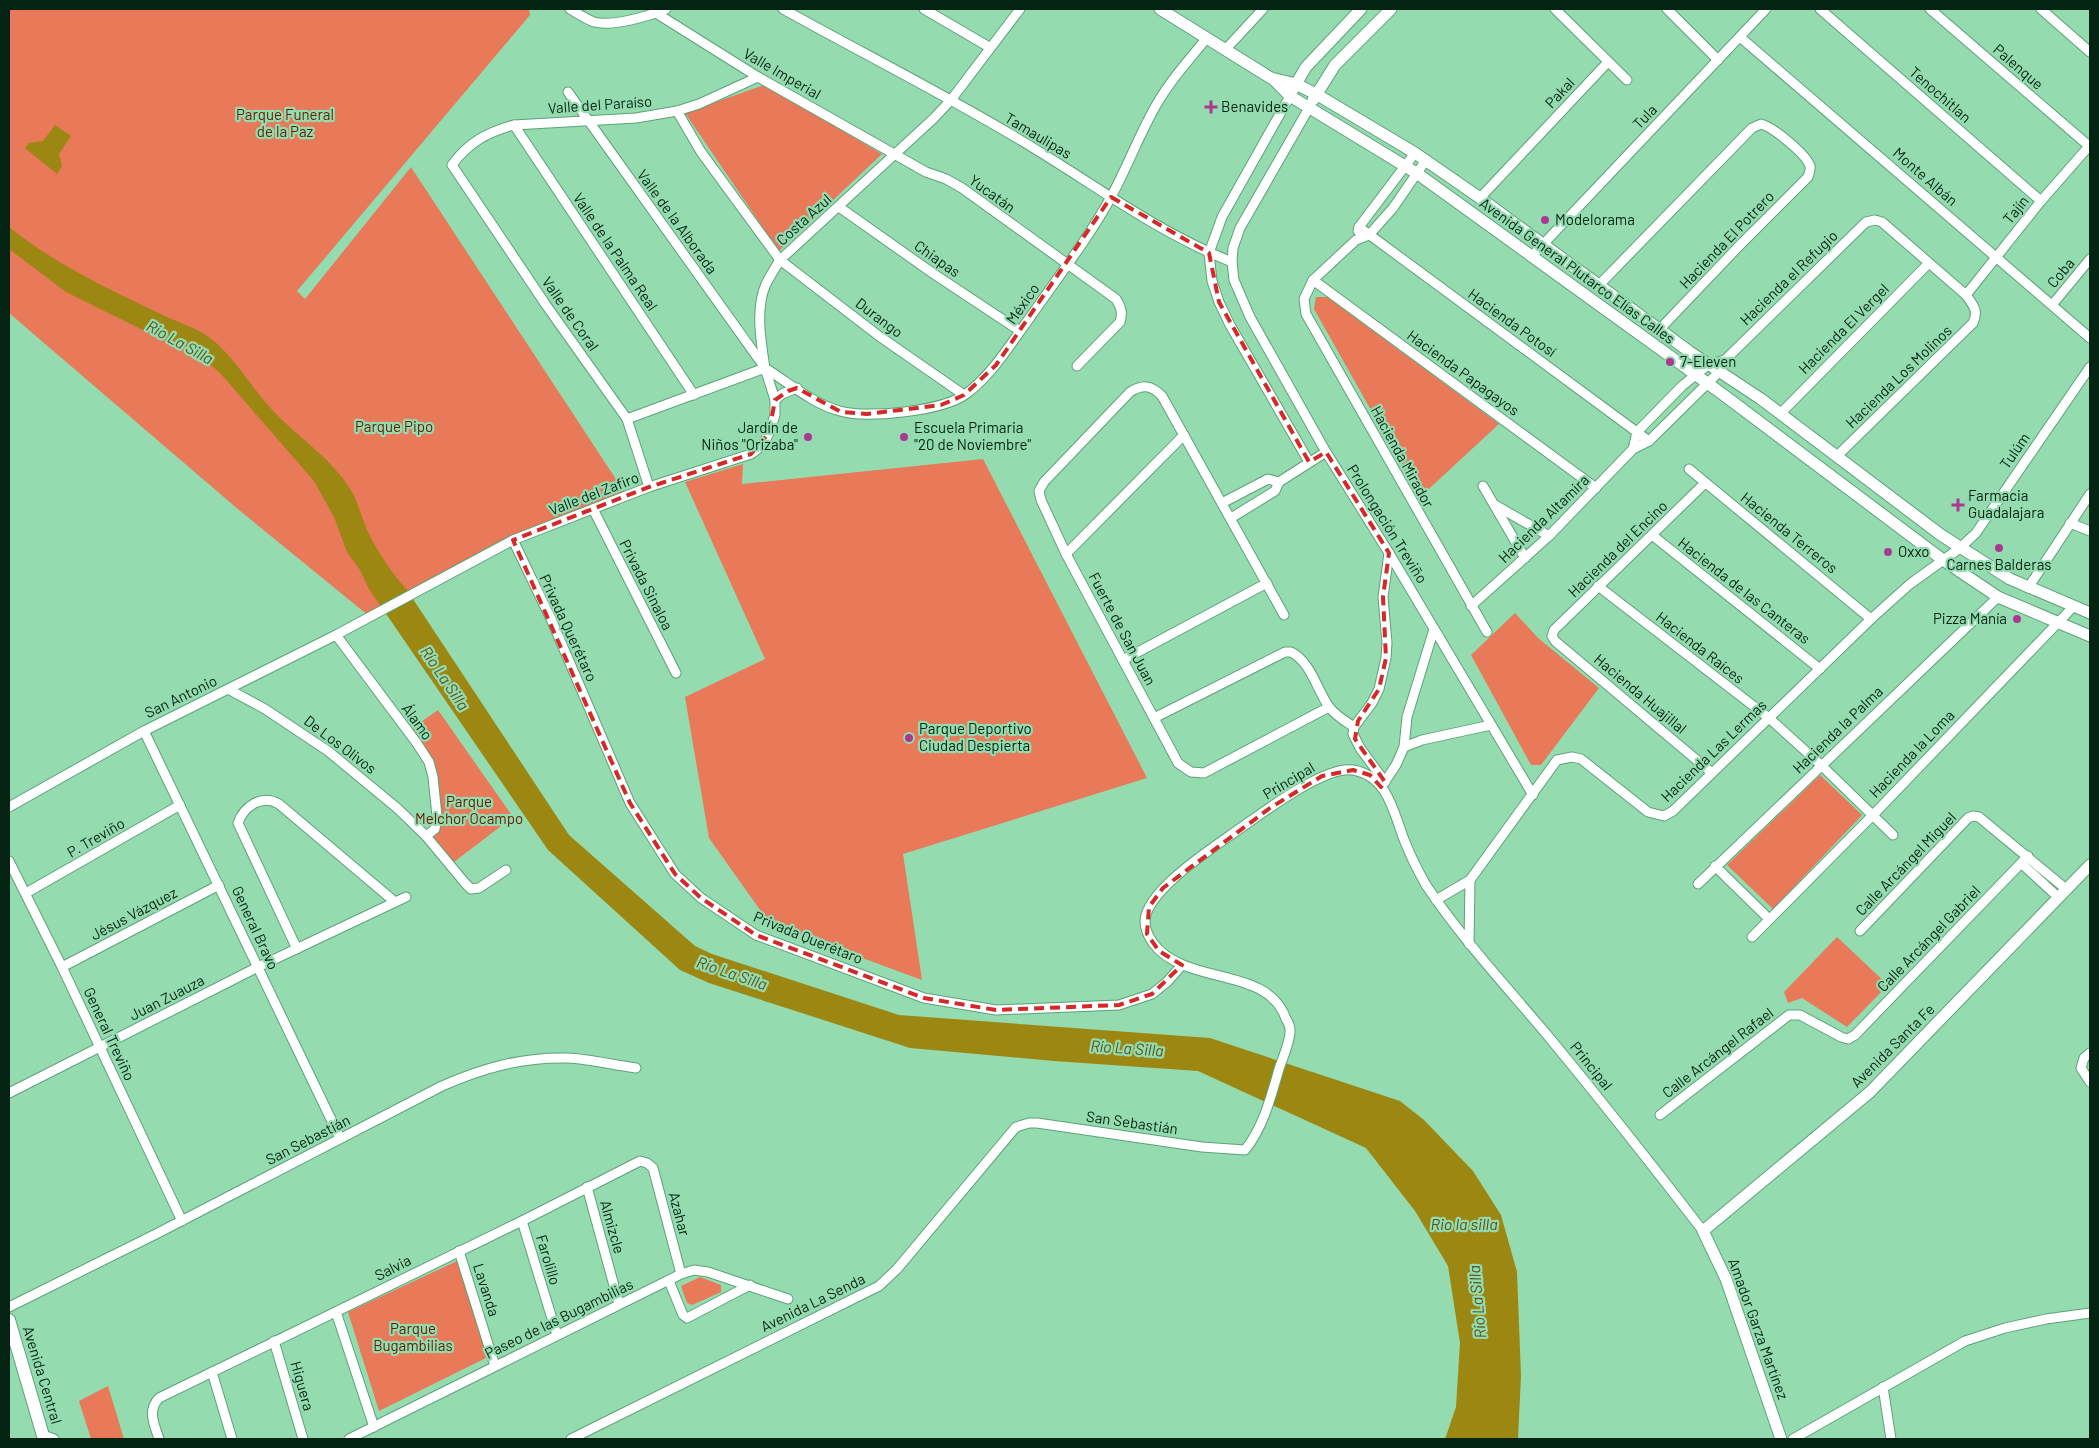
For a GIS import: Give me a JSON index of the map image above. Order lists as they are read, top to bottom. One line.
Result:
{"streets":{"main road":["Avenida Central"],"street":["Palenque","Valle Imperial","Pakal","Tenochitlan","Valle del Paraíso","Tula","Tamaulipas","Monte Albán","Yucatán","Tajín","Costa Azul","Valle de la Alborada","Hacienda El Potrero","Valle de la Palma Real","Chiapas","Avenida General Plutarco Elías Calles","Coba","Hacienda el Refugio","México","Valle de Coral","Durango","Hacienda Potosí","Hacienda El Vergel","Hacienda Papagayos","Hacienda Los Molinos","Tulúm","Hacienda Mirador","Valle del Zafiro","Hacienda Altamira","Prolongación Treviño","Hacienda Terreros","Hacienda del Encino","Privada Sinaloa","Hacienda de las Canteras","Privada Querétaro","Fuerte de San Juan","Hacienda Raíces","Hacienda Huajillal","San Antonio","Álamo","Hacienda la Palma","De Los Olivos","Hacienda Las Lermas","Hacienda la Loma","Principal","P. Treviño","Calle Arcángel Miguel","Jésus Vázquez","General Bravo","Calle Arcángel Gabriel","Juan Zuauza","General Treviño","Avenida Santa Fe","Calle Arcángel Rafael","San Sebastián","Azahar","Almizcle","Farolillo","Salvia","Lavanda","Avenida La Senda","Paseo de las Bugambilias","Amador Garza Martínez","Higuera"]},"crossings":[["Palenque","Tajín"],["Valle Imperial","Valle del Paraíso"],["Valle Imperial","Yucatán"],["Valle Imperial","Costa Azul"],["Pakal","Avenida General Plutarco Elías Calles"],["Tenochitlan","Tajín"],["Valle del Paraíso","Valle de la Alborada"],["Valle del Paraíso","Valle de la Palma Real"],["Valle del Paraíso","Valle de Coral"],["Valle del Paraíso","Durango"],["Tula","Monte Albán"],["Tula","Avenida General Plutarco Elías Calles"],["Tamaulipas","Costa Azul"],["Tamaulipas","México"],["Monte Albán","Tajín"],["Monte Albán","Coba"],["Yucatán","Costa Azul"],["Yucatán","México"],["Tajín","Hacienda Los Molinos"],["Costa Azul","Valle de la Alborada"],["Costa Azul","Chiapas"],["Costa Azul","México"],["Costa Azul","Durango"],["Costa Azul","Valle del Zafiro"],["Valle de la Alborada","México"],["Valle de la Alborada","Valle del Zafiro"],["Hacienda El Potrero","Avenida General Plutarco Elías Calles"],["Chiapas","México"],["Avenida General Plutarco Elías Calles","Hacienda el Refugio"],["Avenida General Plutarco Elías Calles","México"],["Avenida General Plutarco Elías Calles","Hacienda El Vergel"],["Avenida General Plutarco Elías Calles","Hacienda Los Molinos"],["Avenida General Plutarco Elías Calles","Tulúm"],["Avenida General Plutarco Elías Calles","Hacienda Altamira"],["Avenida General Plutarco Elías Calles","Prolongación Treviño"],["Avenida General Plutarco Elías Calles","Hacienda la Palma"],["Avenida General Plutarco Elías Calles","Hacienda Las Lermas"],["Avenida General Plutarco Elías Calles","Hacienda la Loma"],["Hacienda el Refugio","Hacienda El Vergel"],["Hacienda el Refugio","Hacienda Altamira"],["México","Durango"],["México","Valle del Zafiro"],["Valle de Coral","Valle del Zafiro"],["Hacienda Potosí","Hacienda Altamira"],["Hacienda Papagayos","Hacienda Mirador"],["Hacienda Papagayos","Hacienda Altamira"],["Tulúm","Hacienda Las Lermas"],["Hacienda Mirador","Hacienda Altamira"],["Valle del Zafiro","Privada Sinaloa"],["Valle del Zafiro","Privada Querétaro"],["Valle del Zafiro","San Antonio"],["Prolongación Treviño","Hacienda Las Lermas"],["Hacienda Terreros","Hacienda del Encino"],["Hacienda Terreros","Hacienda Las Lermas"],["Hacienda del Encino","Hacienda de las Canteras"],["Hacienda del Encino","Hacienda Raíces"],["Hacienda del Encino","Hacienda Huajillal"],["Hacienda de las Canteras","Hacienda Las Lermas"],["Privada Querétaro","Principal"],["Hacienda Raíces","Hacienda la Palma"],["Hacienda Raíces","Hacienda Las Lermas"],["Hacienda Raíces","Hacienda la Loma"],["Hacienda Huajillal","Hacienda Las Lermas"],["San Antonio","Álamo"],["San Antonio","De Los Olivos"],["San Antonio","General Bravo"],["Álamo","De Los Olivos"],["Hacienda Las Lermas","Principal"],["Principal","Avenida Santa Fe"],["Principal","San Sebastián"],["Principal","Amador Garza Martínez"],["P. Treviño","General Bravo"],["P. Treviño","General Treviño"],["Calle Arcángel Miguel","Calle Arcángel Gabriel"],["Calle Arcángel Miguel","Avenida Santa Fe"],["Jésus Vázquez","General Bravo"],["Jésus Vázquez","General Treviño"],["General Bravo","Juan Zuauza"],["General Bravo","San Sebastián"],["Calle Arcángel Gabriel","Calle Arcángel Rafael"],["Juan Zuauza","General Treviño"],["General Treviño","San Sebastián"],["Avenida Santa Fe","Amador Garza Martínez"],["San Sebastián","Avenida La Senda"],["Azahar","Salvia"],["Azahar","Paseo de las Bugambilias"],["Almizcle","Salvia"],["Almizcle","Paseo de las Bugambilias"],["Farolillo","Salvia"],["Farolillo","Paseo de las Bugambilias"],["Salvia","Lavanda"],["Salvia","Higuera"],["Lavanda","Paseo de las Bugambilias"]],"water":["Río La Silla","Rio la silla"],"parks":["Parque Funeral de la Paz","Parque Pipo","Parque Melchor Ocampo","Parque Bugambilias"],"places":{"health":["Benavides","Farmacia Guadalajara"],"other":["Modelorama","7-Eleven","Jardín de Niños \"Orizaba\"","Escuela Primaria \"20 de Noviembre\"","Carnes Balderas","Oxxo","Pizza Manía","Parque Deportivo Ciudad Despierta"]}}
